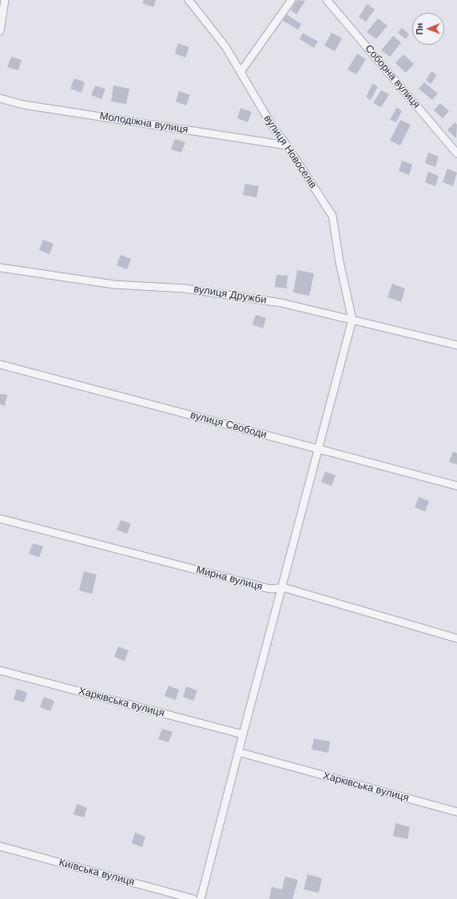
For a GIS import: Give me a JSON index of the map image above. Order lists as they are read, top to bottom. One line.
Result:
{"streets":{"street":["Соборна вулиця","Молодіжна вулиця","вулиця Новоселів","вулиця Дружби","вулиця Свободи","Мирна вулиця","Харківська вулиця","Київська вулиця"]},"crossings":[["Молодіжна вулиця","вулиця Новоселів"],["вулиця Новоселів","вулиця Дружби"]],"north":"left"}
